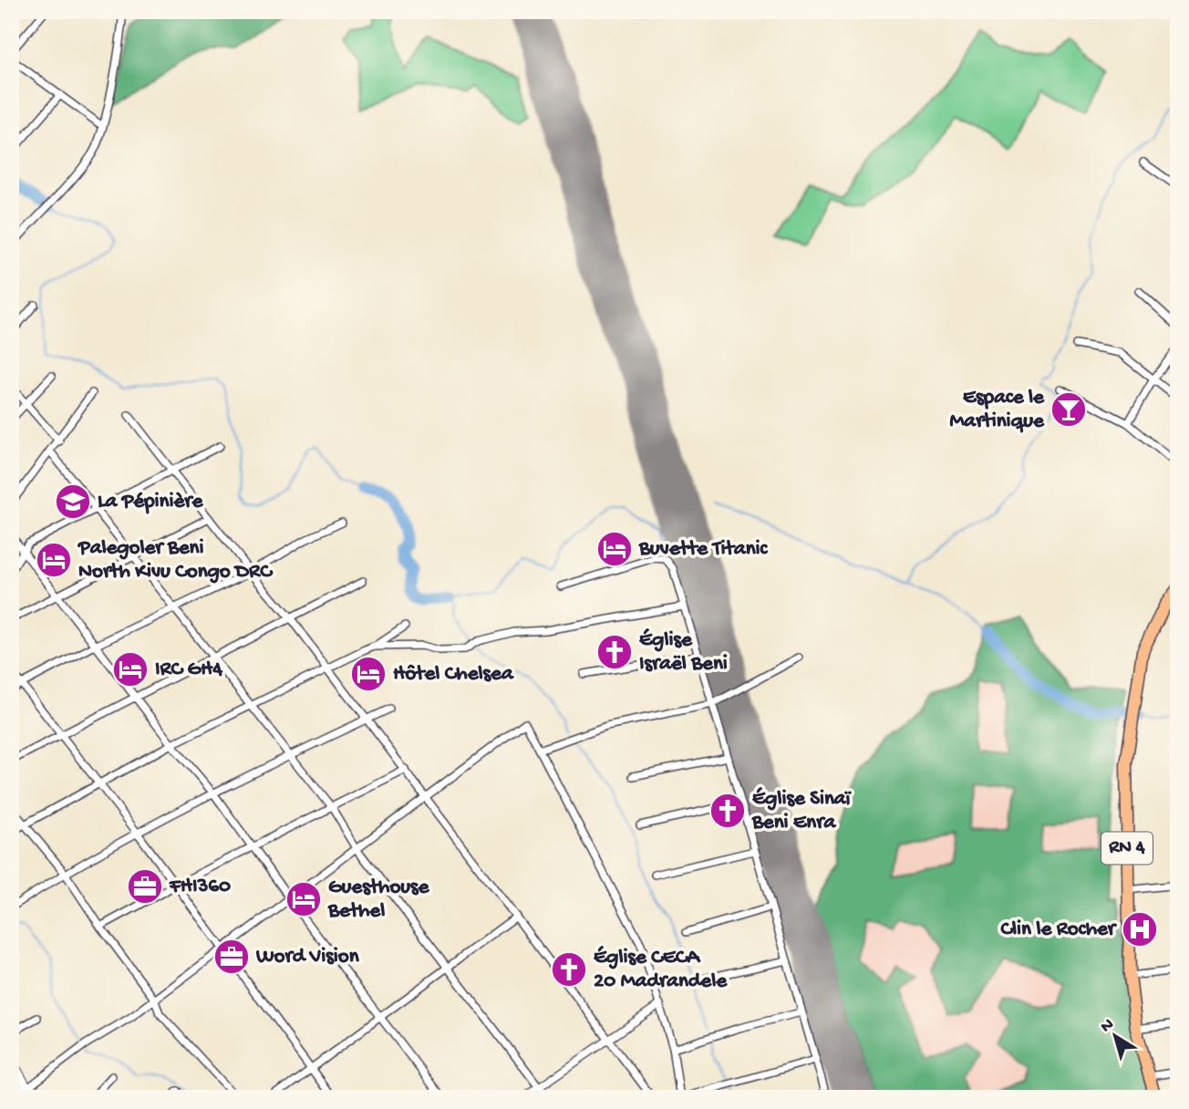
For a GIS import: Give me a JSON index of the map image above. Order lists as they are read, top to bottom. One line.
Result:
{"streets":{"highway":["RN 4"]},"places":{"bar":["Espace le Martinique"],"school or university":["La Pépinière"],"hotel":["Buvette Titanic","Palegoler Beni North Kivu Congo DRC","IRC GH4","Hôtel Chelsea","Guesthouse Bethel"],"church":["Église Israël Beni","Église Sinaï Beni Enra","Église CECA 20 Madrandele"],"office":["FHI360","Word Vision"],"hospital":["Clin le Rocher"]},"north":"top left"}
